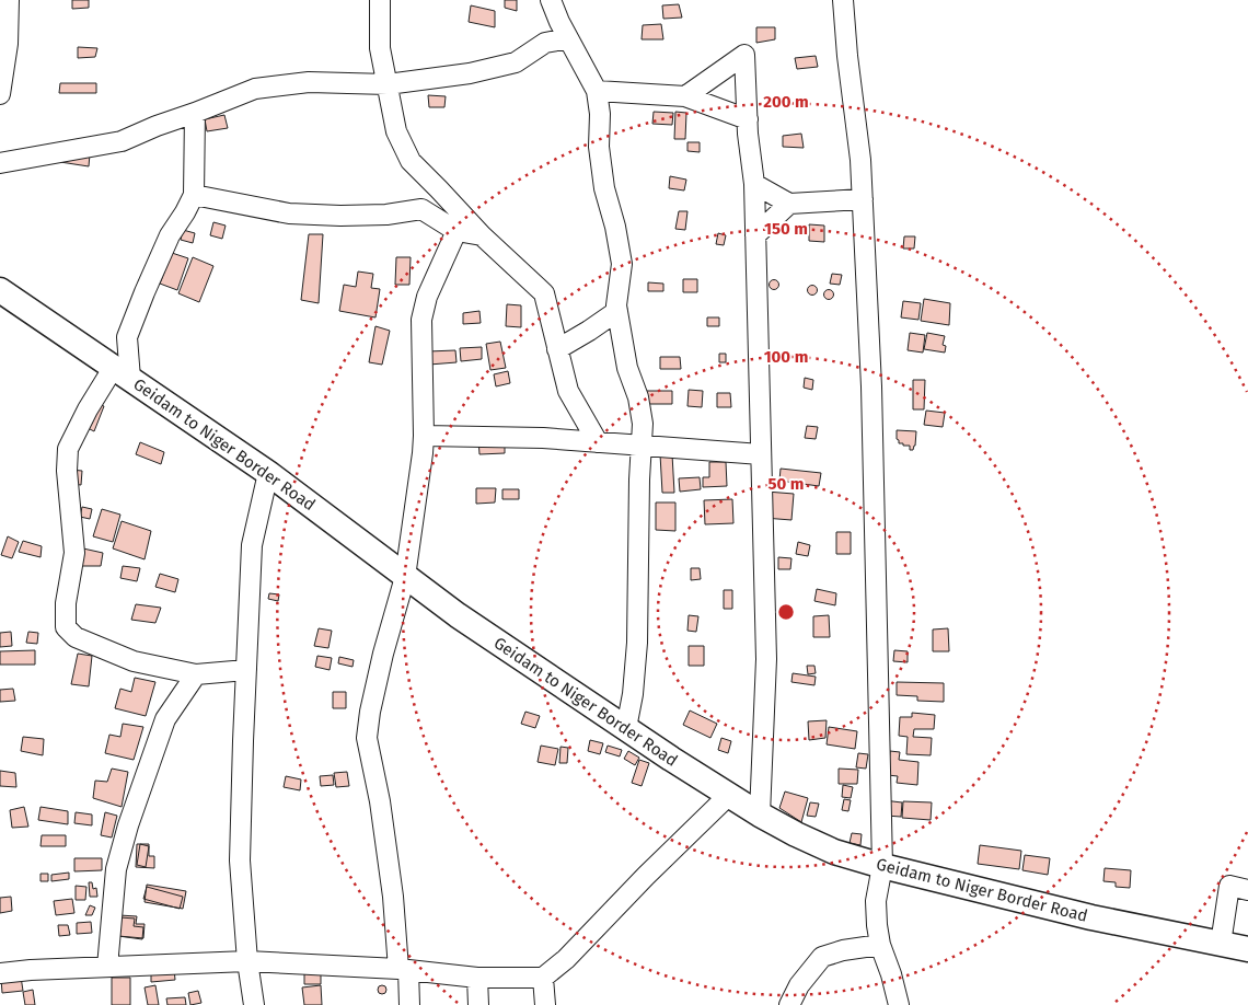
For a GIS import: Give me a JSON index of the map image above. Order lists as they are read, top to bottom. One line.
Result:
{"streets":{"main road":["Geidam to Niger Border Road"]},"rings":["200 m","150 m","100 m","50 m"]}
